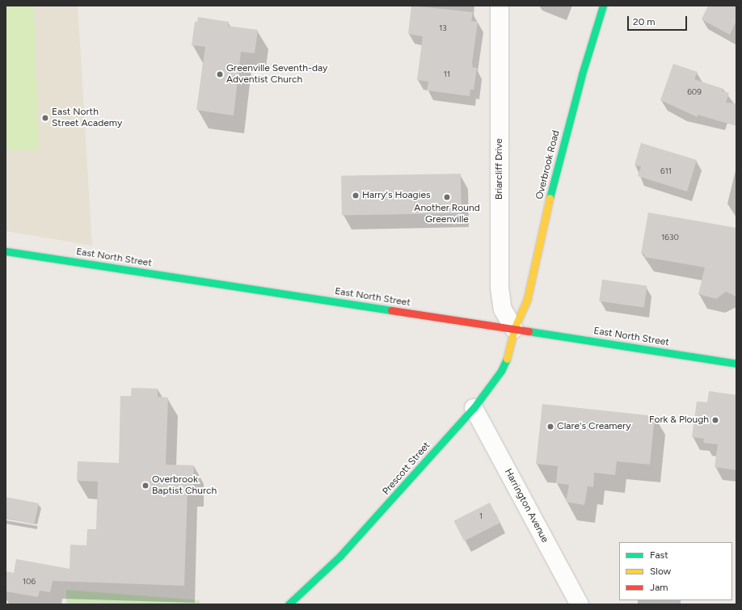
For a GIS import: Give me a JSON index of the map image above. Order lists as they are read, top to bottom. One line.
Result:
{"streets":{"main road":["Overbrook Road","East North Street","Prescott Street"],"street":["Briarcliff Drive","Harrington Avenue"]},"crossings":[["Overbrook Road","Briarcliff Drive"],["Overbrook Road","East North Street"],["Overbrook Road","Prescott Street"],["Briarcliff Drive","East North Street"],["Briarcliff Drive","Prescott Street"],["East North Street","Prescott Street"],["Prescott Street","Harrington Avenue"]],"places":["Greenville Seventh-day Adventist Church","East North Street Academy","Harry's Hoagies","Another Round Greenville","Fork & Plough","Clare's Creamery","Overbrook Baptist Church"],"house_numbers":["13","11","609","611","1630","1","106"],"legend":["Fast","Slow","Jam"],"scale_bar":"20 m"}
